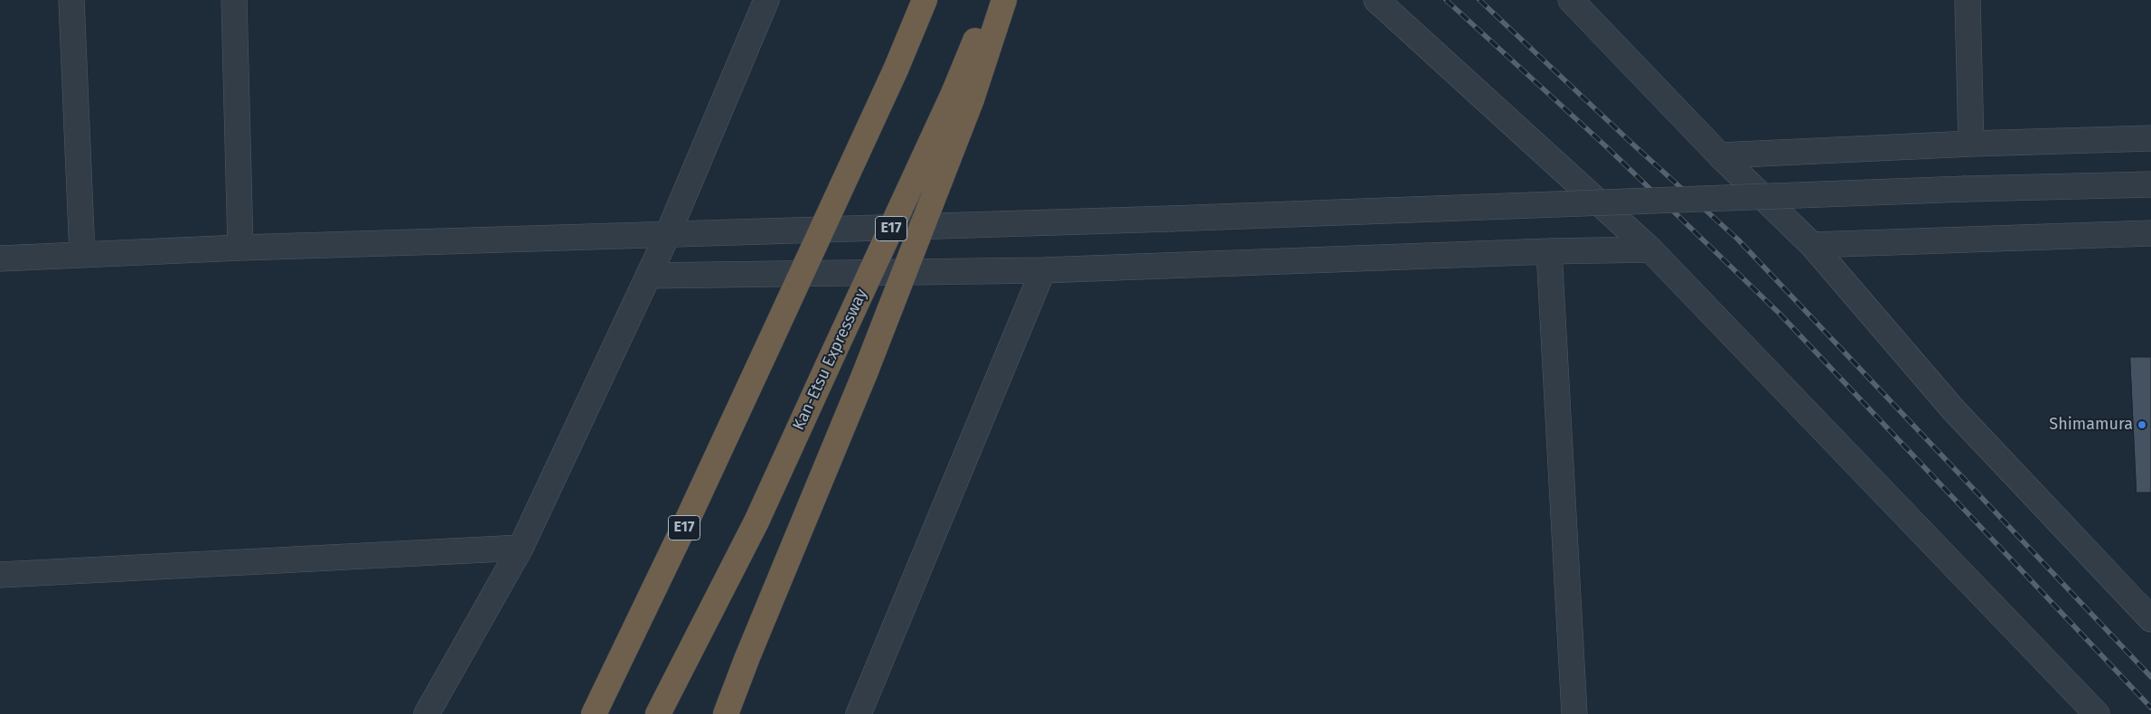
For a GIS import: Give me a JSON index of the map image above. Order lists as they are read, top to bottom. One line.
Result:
{"streets":{"highway":["E17","Kan-Etsu Expressway"]},"places":["Shimamura"]}
